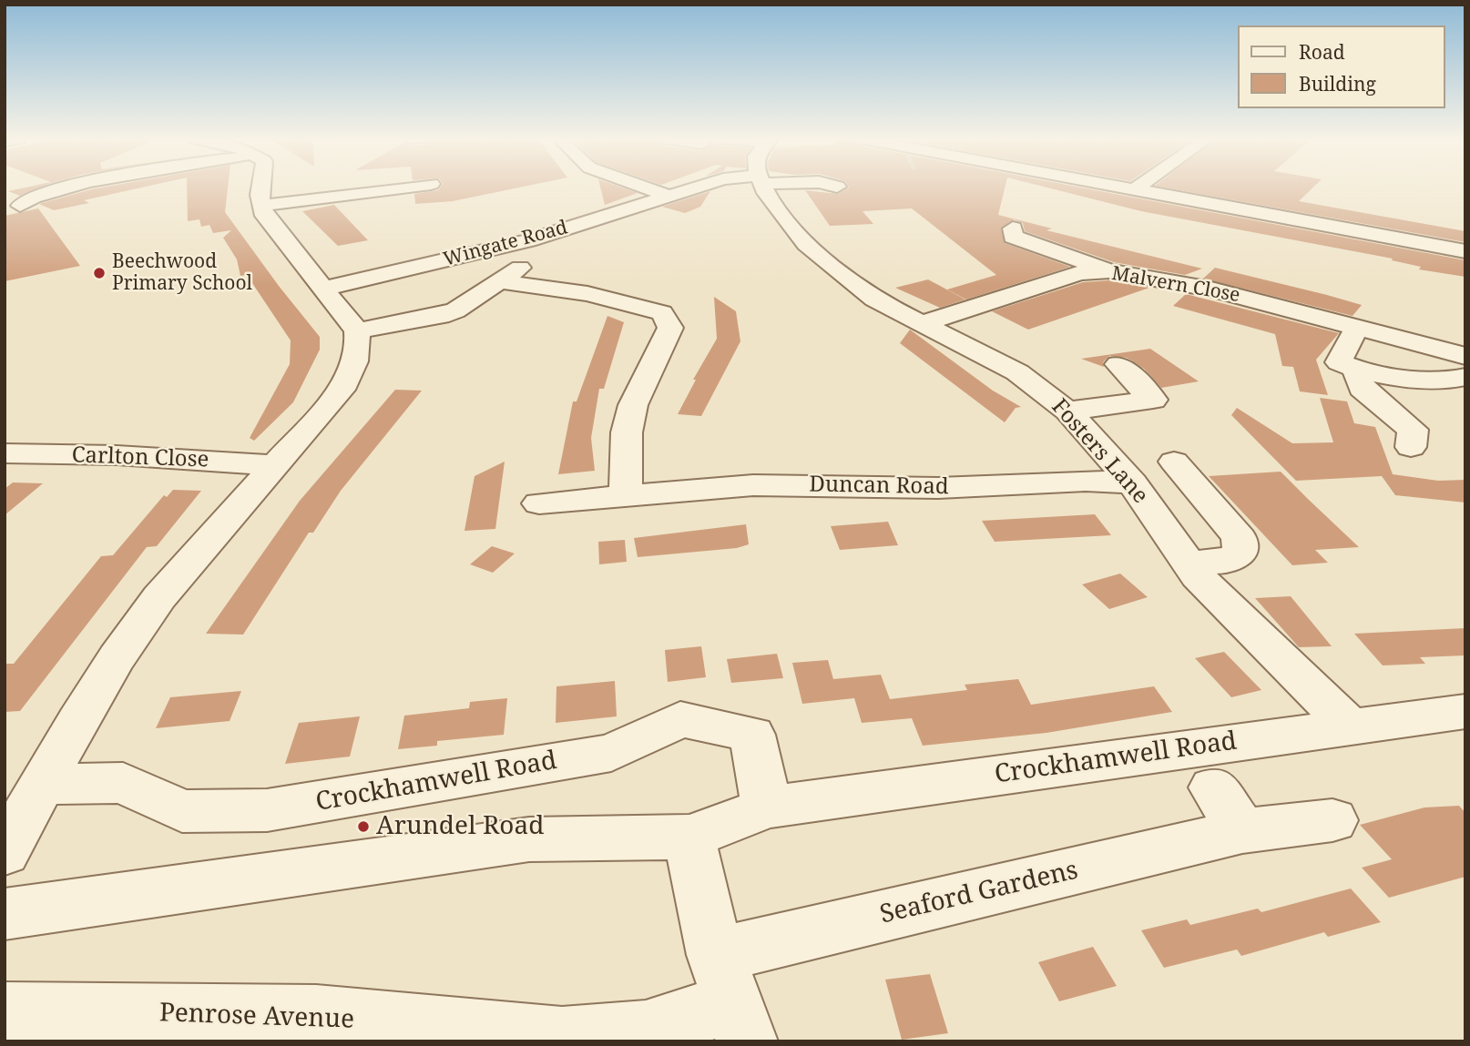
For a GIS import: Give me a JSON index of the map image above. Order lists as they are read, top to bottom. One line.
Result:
{"streets":{"street":["Wingate Road","Malvern Close","Fosters Lane","Carlton Close","Duncan Road","Crockhamwell Road","Seaford Gardens","Penrose Avenue"]},"crossings":[["Malvern Close","Fosters Lane"],["Fosters Lane","Duncan Road"],["Fosters Lane","Crockhamwell Road"],["Seaford Gardens","Penrose Avenue"]],"places":["Beechwood Primary School","Arundel Road"],"legend":["Road","Building"]}
